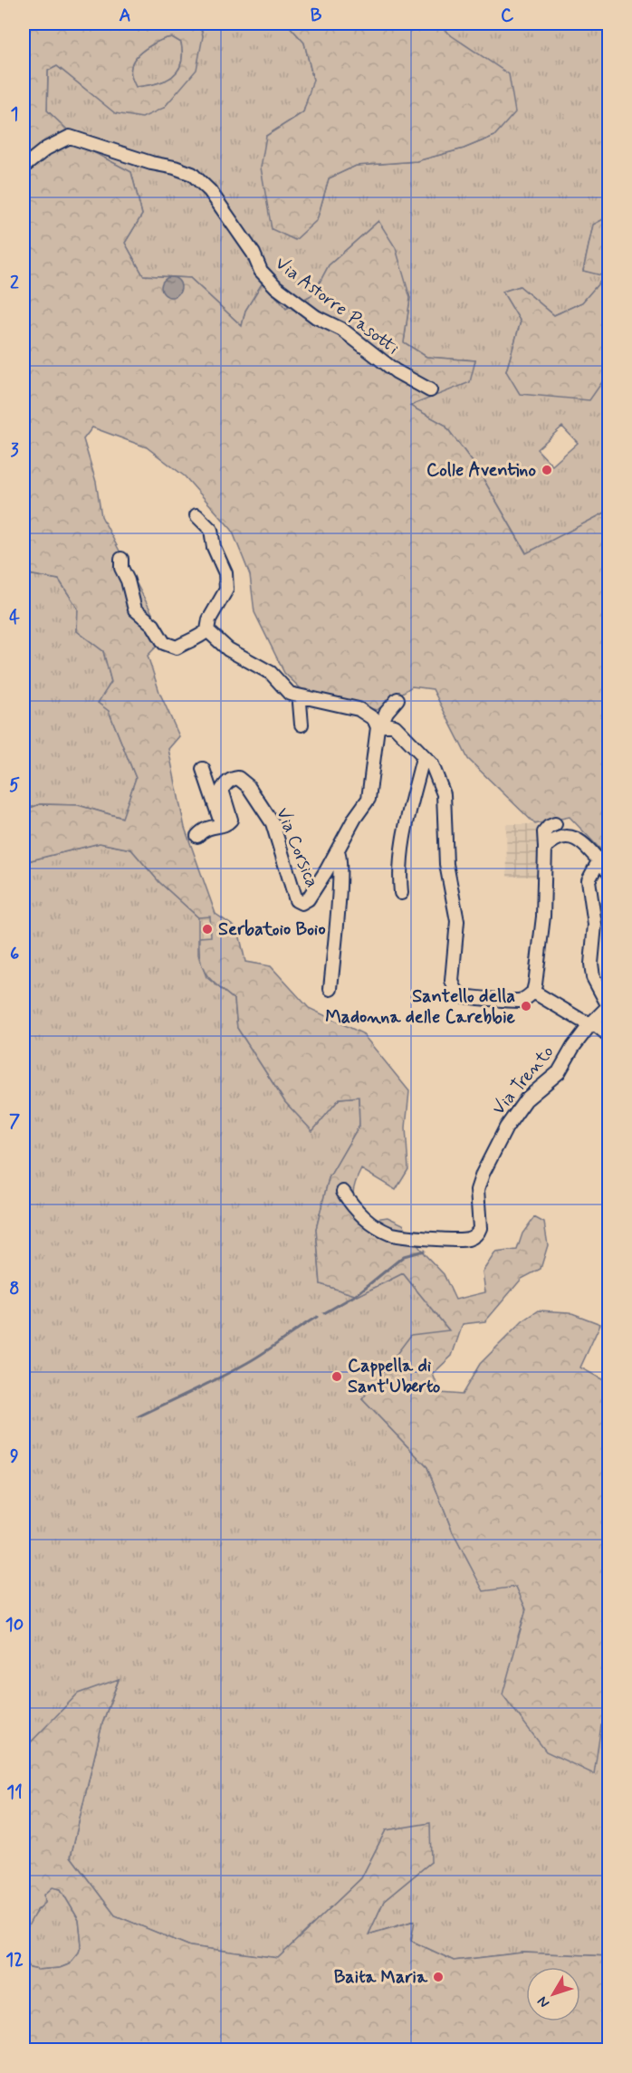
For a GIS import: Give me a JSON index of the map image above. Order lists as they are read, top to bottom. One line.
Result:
{"streets":{"street":["Via Astorre Pasotti","Via Corsica","Via Trento"]},"places":["Colle Aventino","Serbatoio Boio","Santello della Madonna delle Carebbie","Cappella di Sant'Uberto","Baita Maria"],"north":"bottom left","grid":{"columns":["A","B","C"],"rows":["1","2","3","4","5","6","7","8","9","10","11","12"]}}
